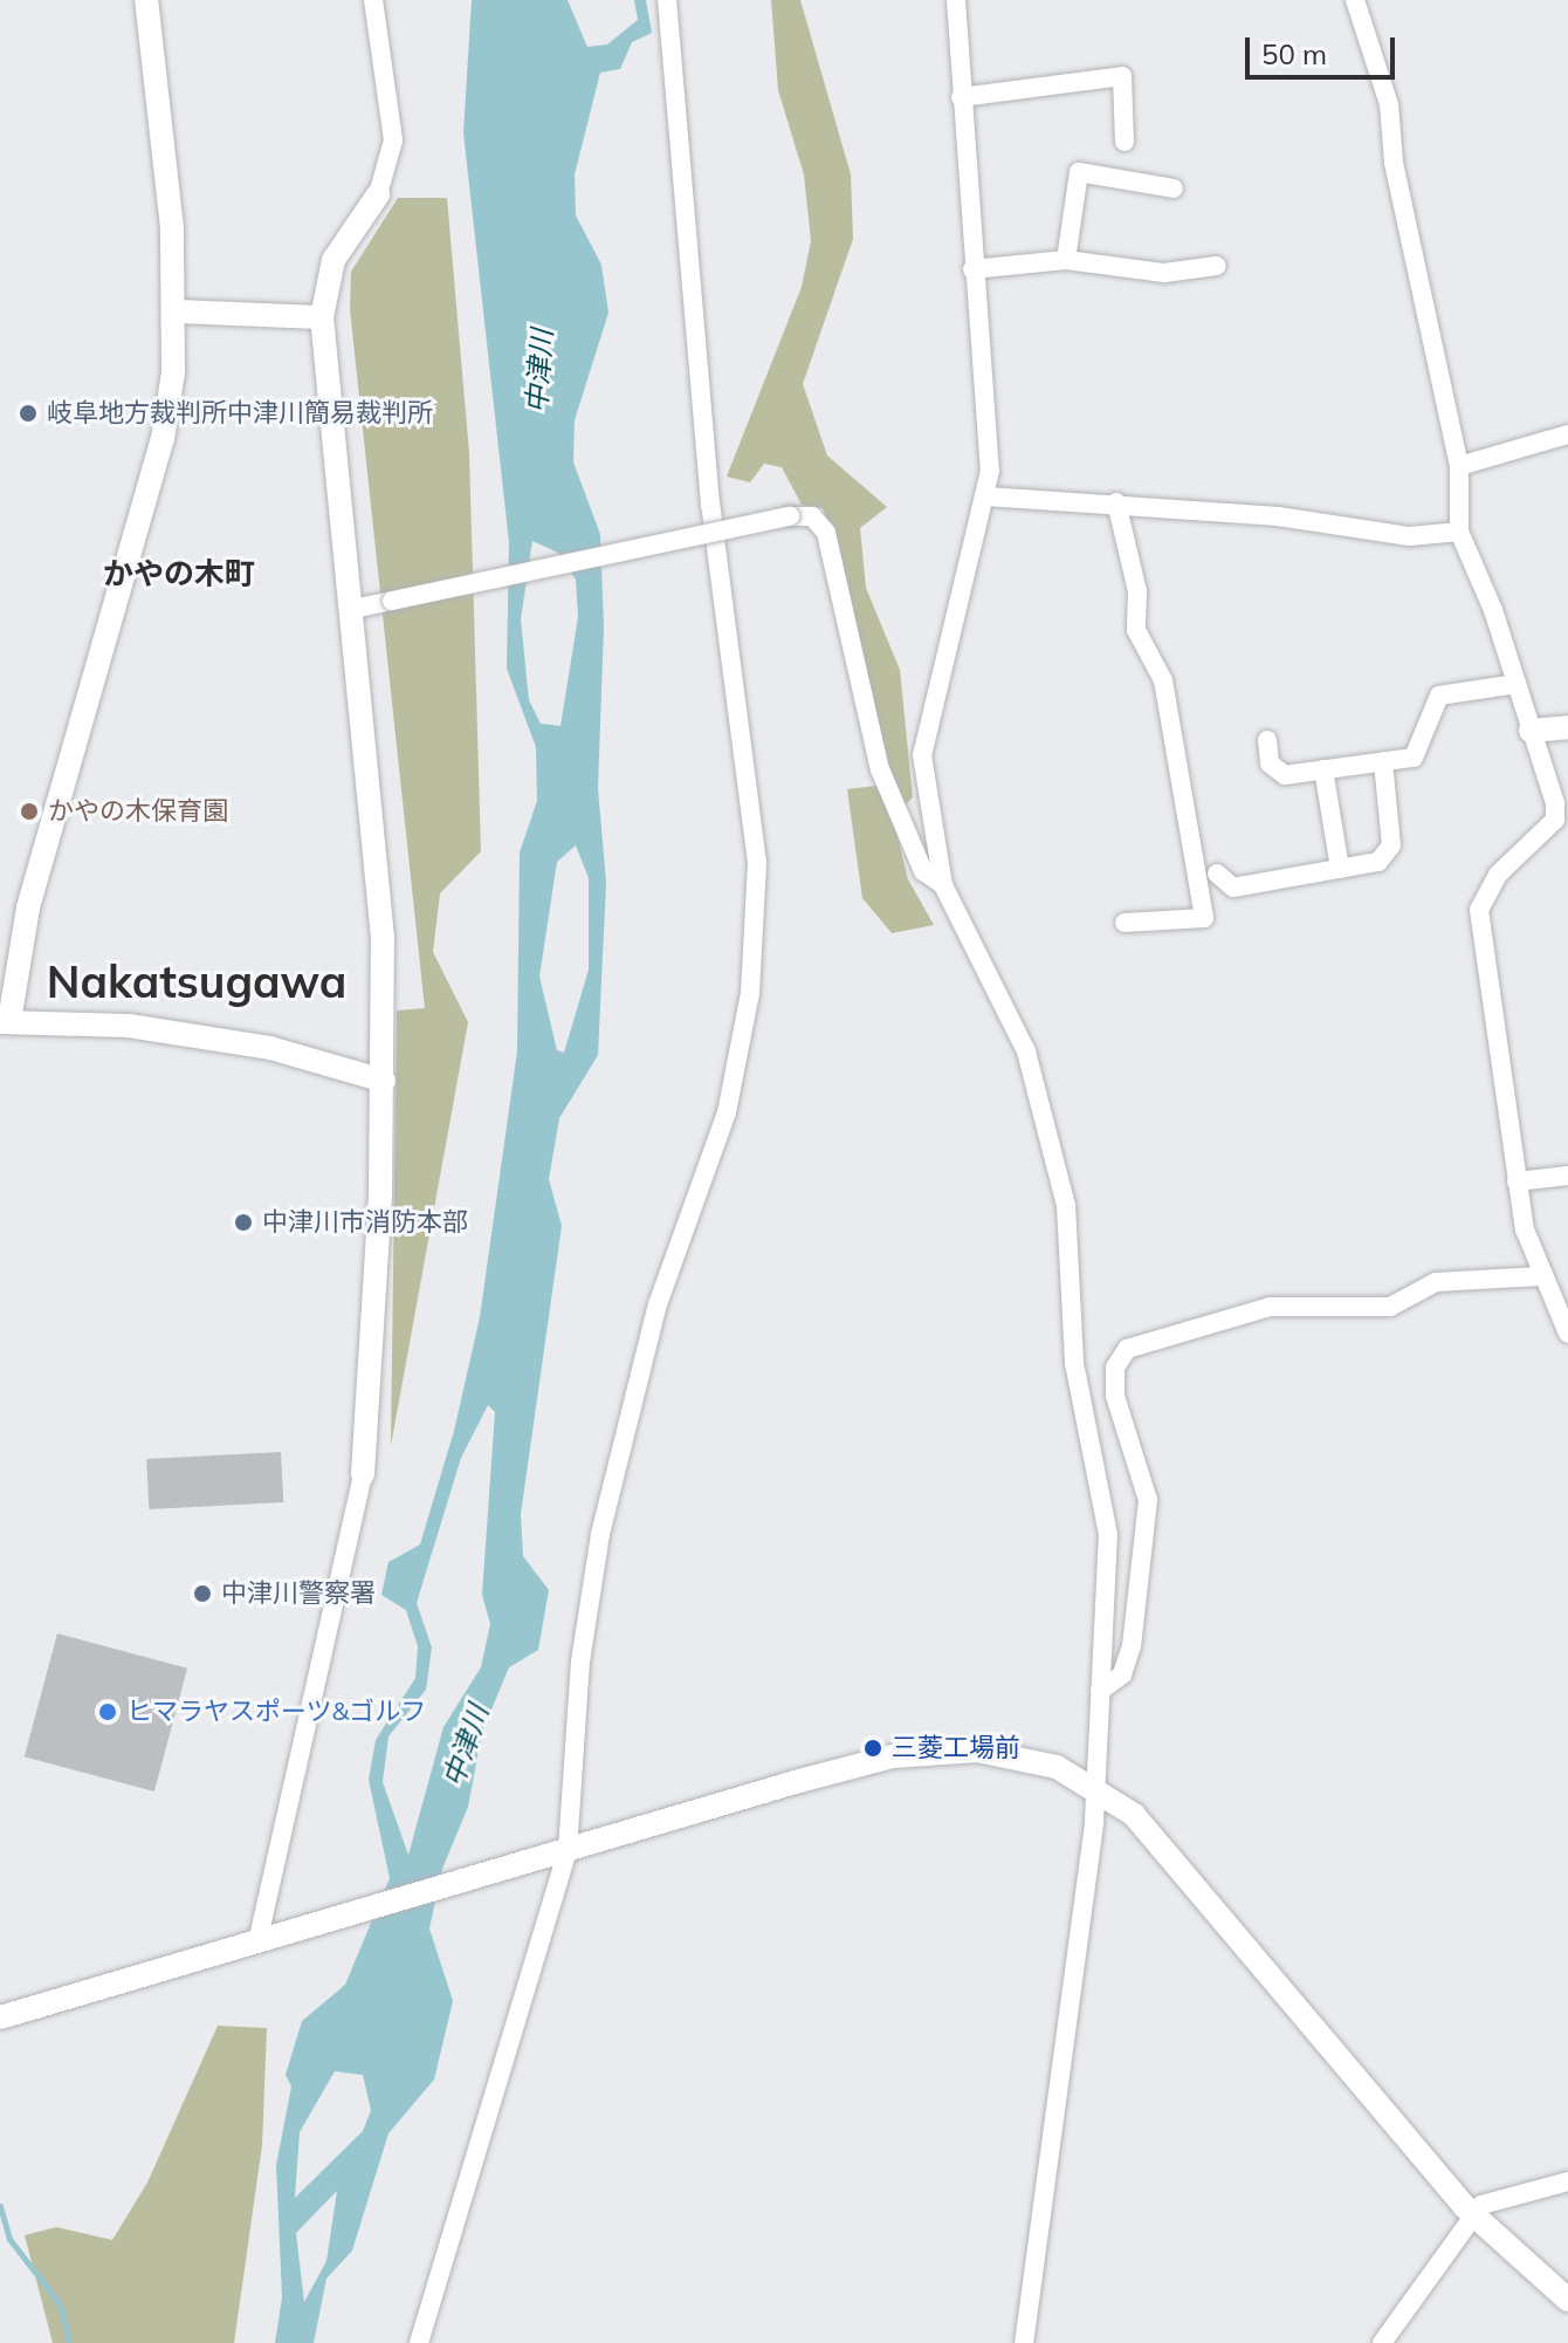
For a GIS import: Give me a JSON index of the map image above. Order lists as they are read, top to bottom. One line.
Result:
{"districts":["かやの木町","Nakatsugawa"],"water":["中津川"],"places":["岐阜地方裁判所中津川簡易裁判所","かやの木保育園","中津川市消防本部","中津川警察署","ヒマラヤスポーツ&ゴルフ","三菱工場前"],"scale_bar":"50 m"}
